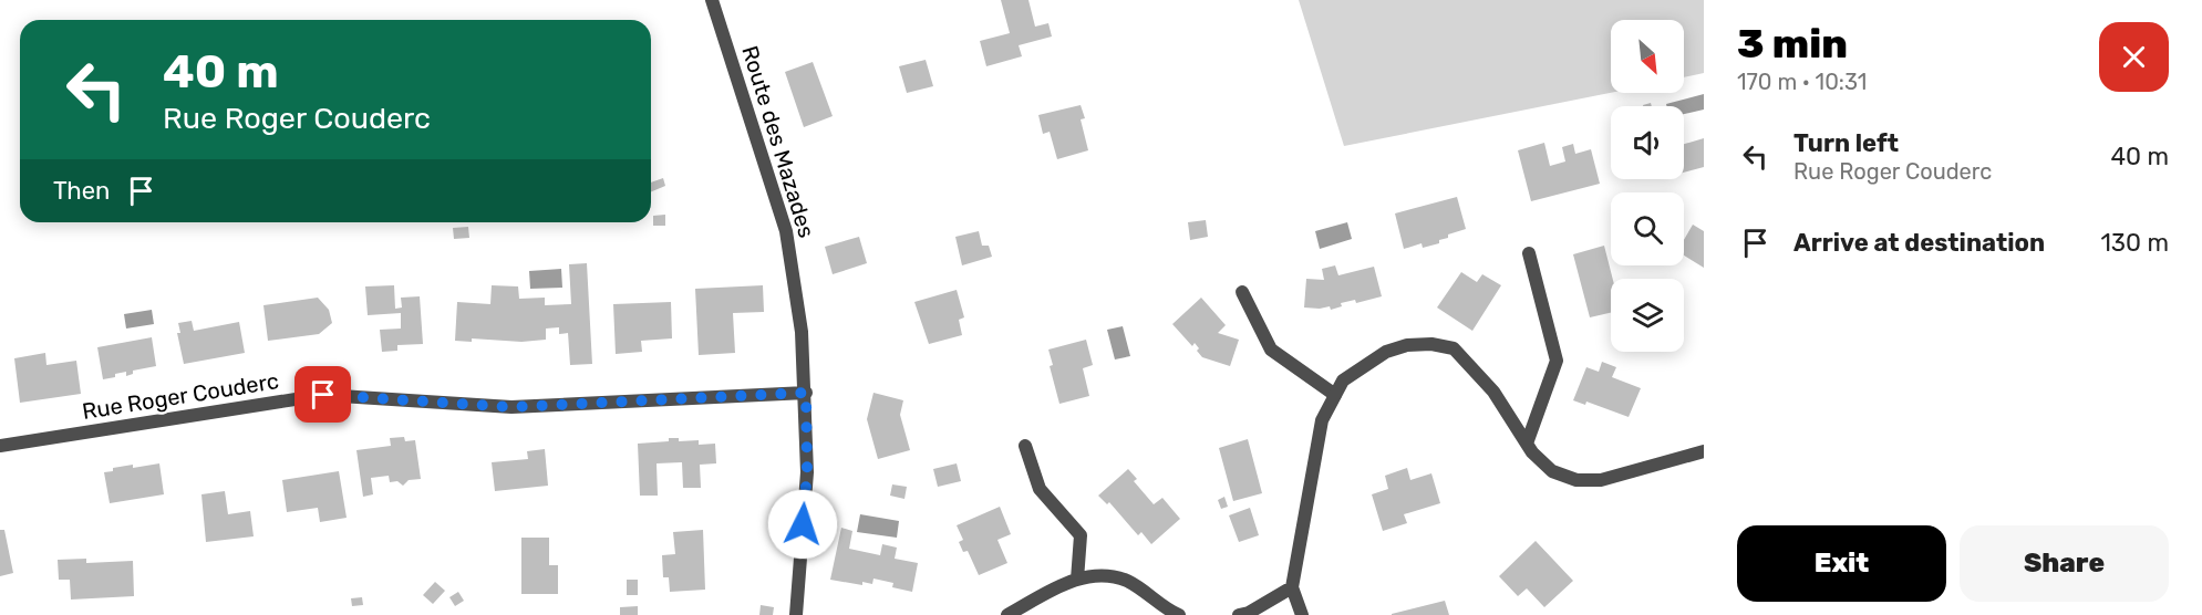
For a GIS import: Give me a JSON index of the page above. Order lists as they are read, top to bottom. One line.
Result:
{"streets":{"street":["Route des Mazades","Rue Roger Couderc"]},"crossings":[["Route des Mazades","Rue Roger Couderc"]],"north":"bottom right","page":{"heading":["3 min","170 m · 10:31"],"turn":["40 m","Rue Roger Couderc"],"list":[{"name":"Turn left","note":"Rue Roger Couderc","value":"40 m"},{"name":"Arrive at destination","value":"130 m"}],"then":"Then","buttons":["Exit","Share"]}}
